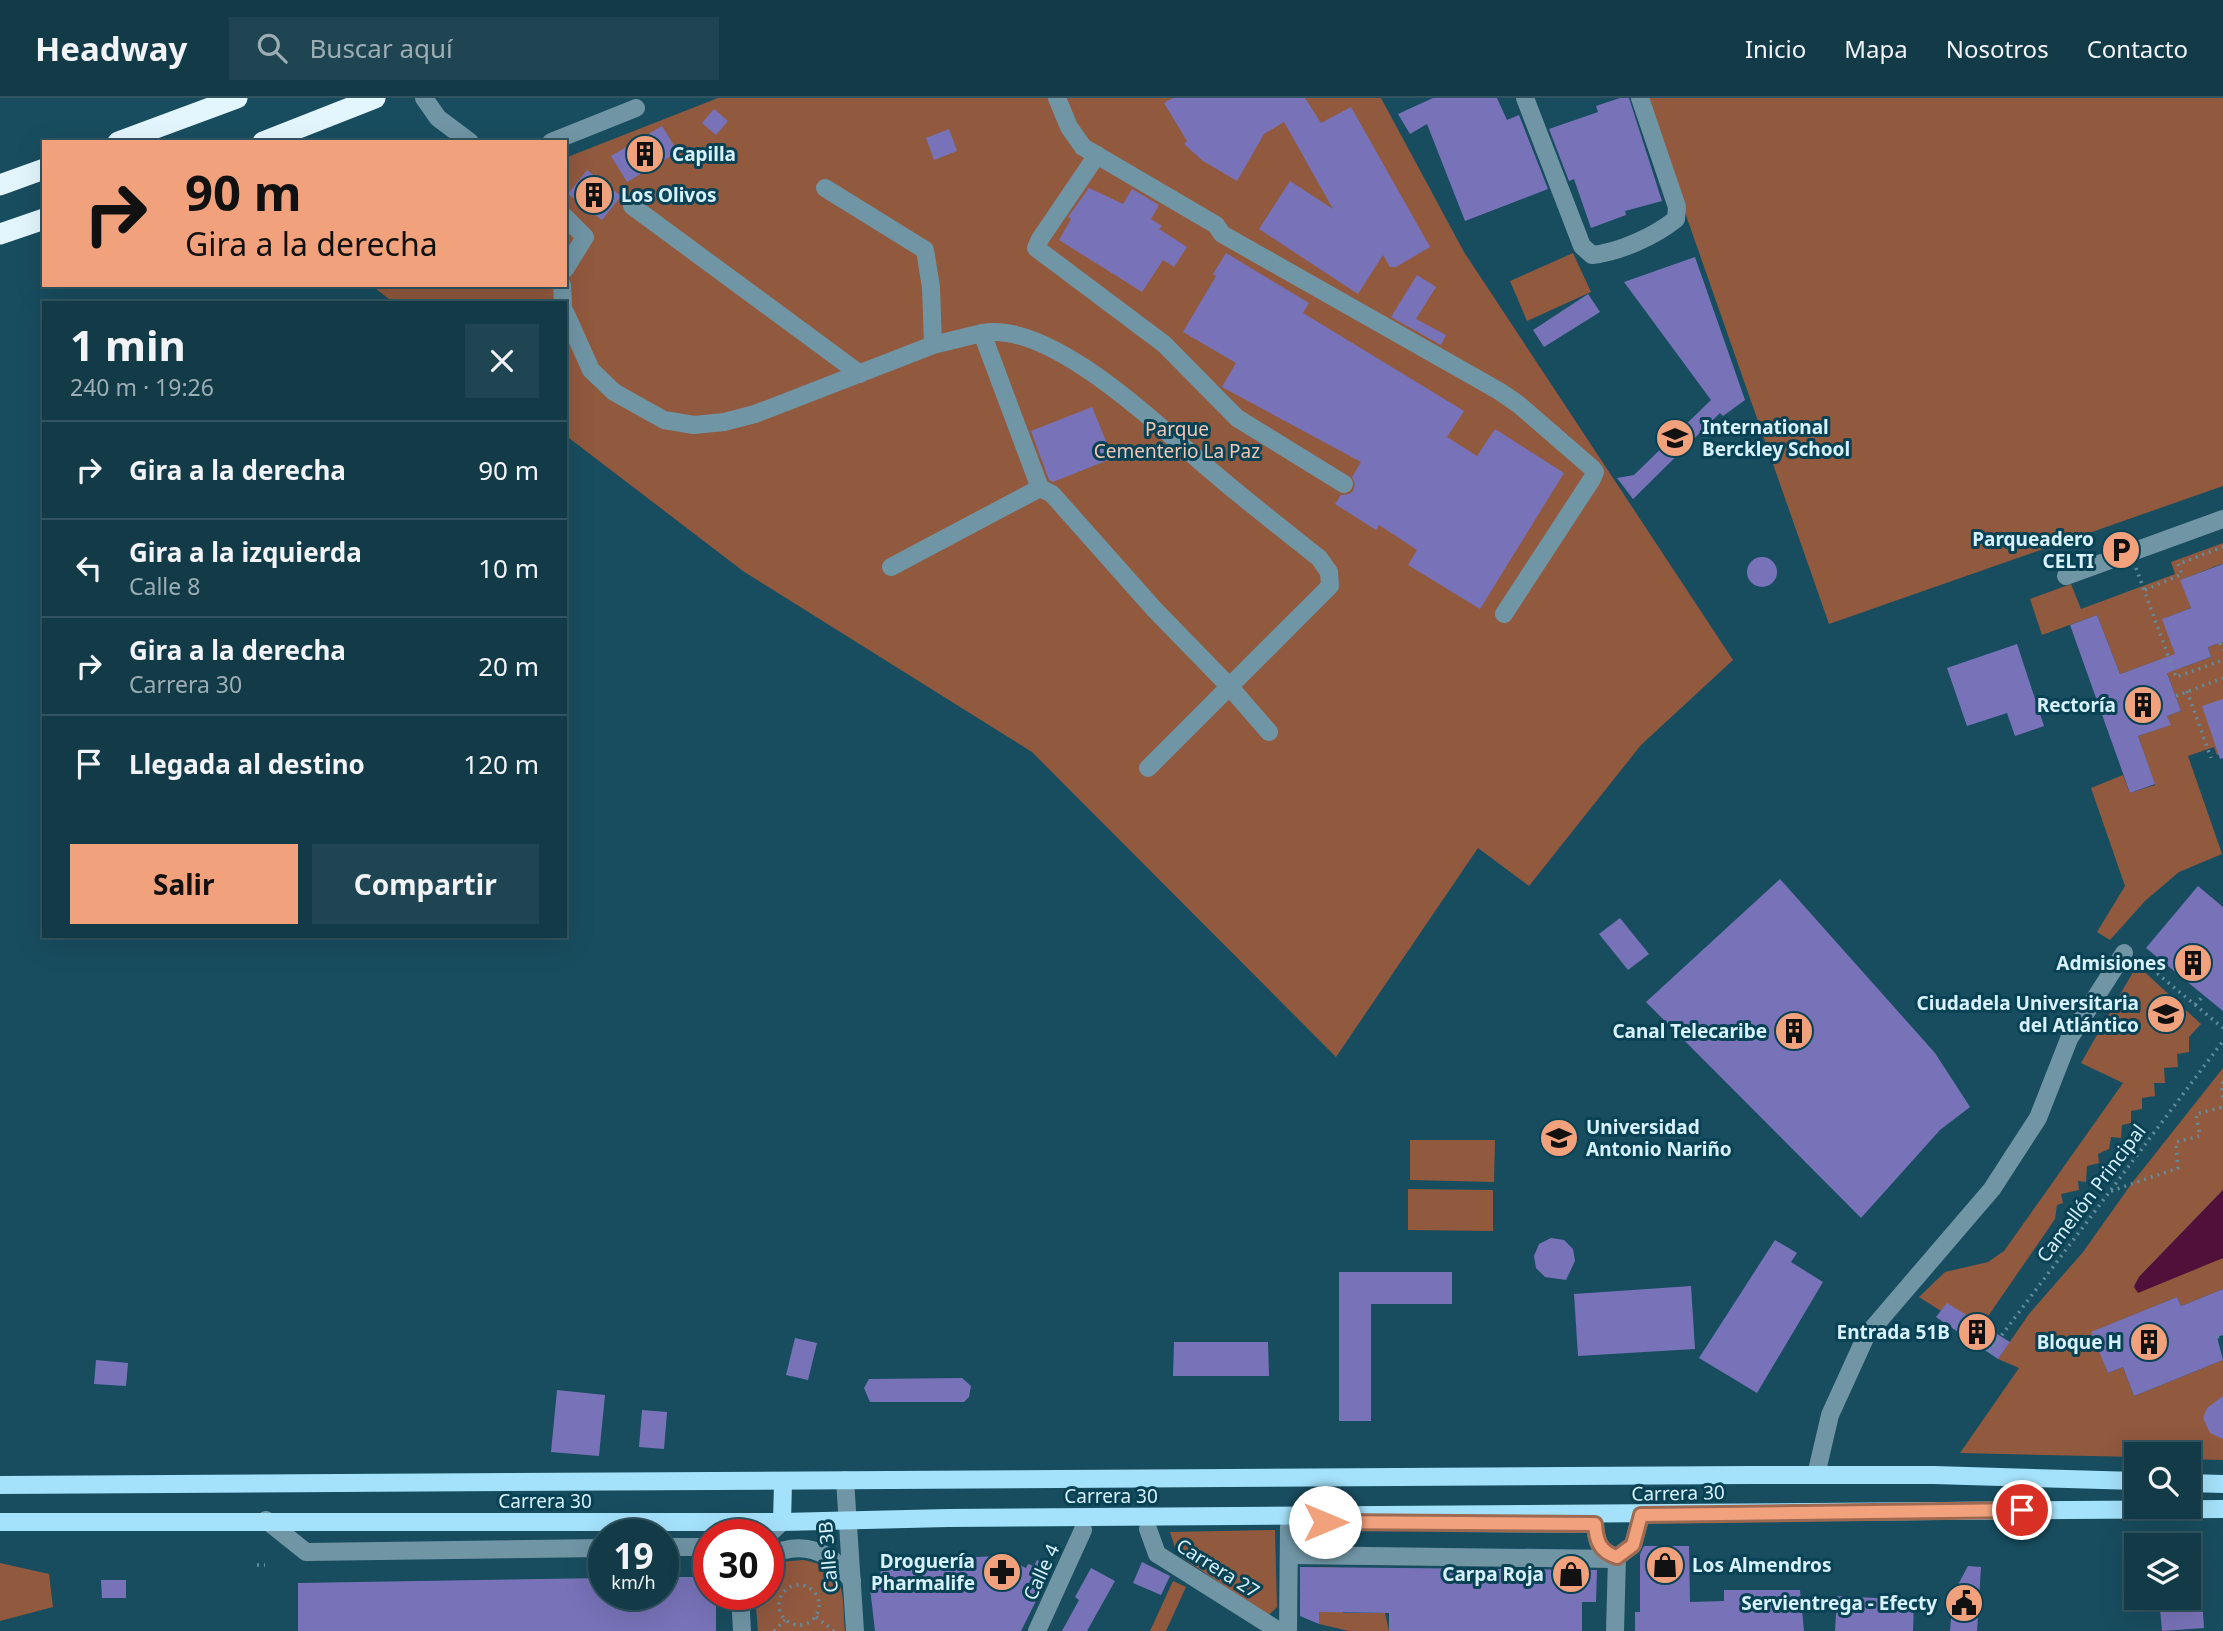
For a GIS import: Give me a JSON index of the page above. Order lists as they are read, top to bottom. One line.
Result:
{"streets":{"main road":["Carrera 30"],"street":["Calle 3B","Carrera 27","Calle 4"],"path":["Camellón Principal"]},"crossings":[["Carrera 30","Calle 3B"]],"parks":["Parque Cementerio La Paz"],"places":{"building":["Capilla","Los Olivos","Rectoría","Admisiones","Canal Telecaribe","Entrada 51B","Bloque H"],"school or university":["International Berckley School","Ciudadela Universitaria del Atlántico","Universidad Antonio Nariño"],"parking":["Parqueadero CELTI"],"shop":["Los Almendros","Carpa Roja"],"pharmacy":["Droguería Pharmalife"],"public building":["Servientrega - Efecty"]},"page":{"header":"Headway","search":"Buscar aquí","nav":["Inicio","Mapa","Nosotros","Contacto"],"turn":["90 m","Gira a la derecha"],"heading":["1 min","240 m · 19:26"],"list":[{"name":"Gira a la derecha","value":"90 m"},{"name":"Gira a la izquierda","note":"Calle 8","value":"10 m"},{"name":"Gira a la derecha","note":"Carrera 30","value":"20 m"},{"name":"Llegada al destino","value":"120 m"}],"buttons":["Salir","Compartir"],"speed":"19 km/h","limit":"30"}}
